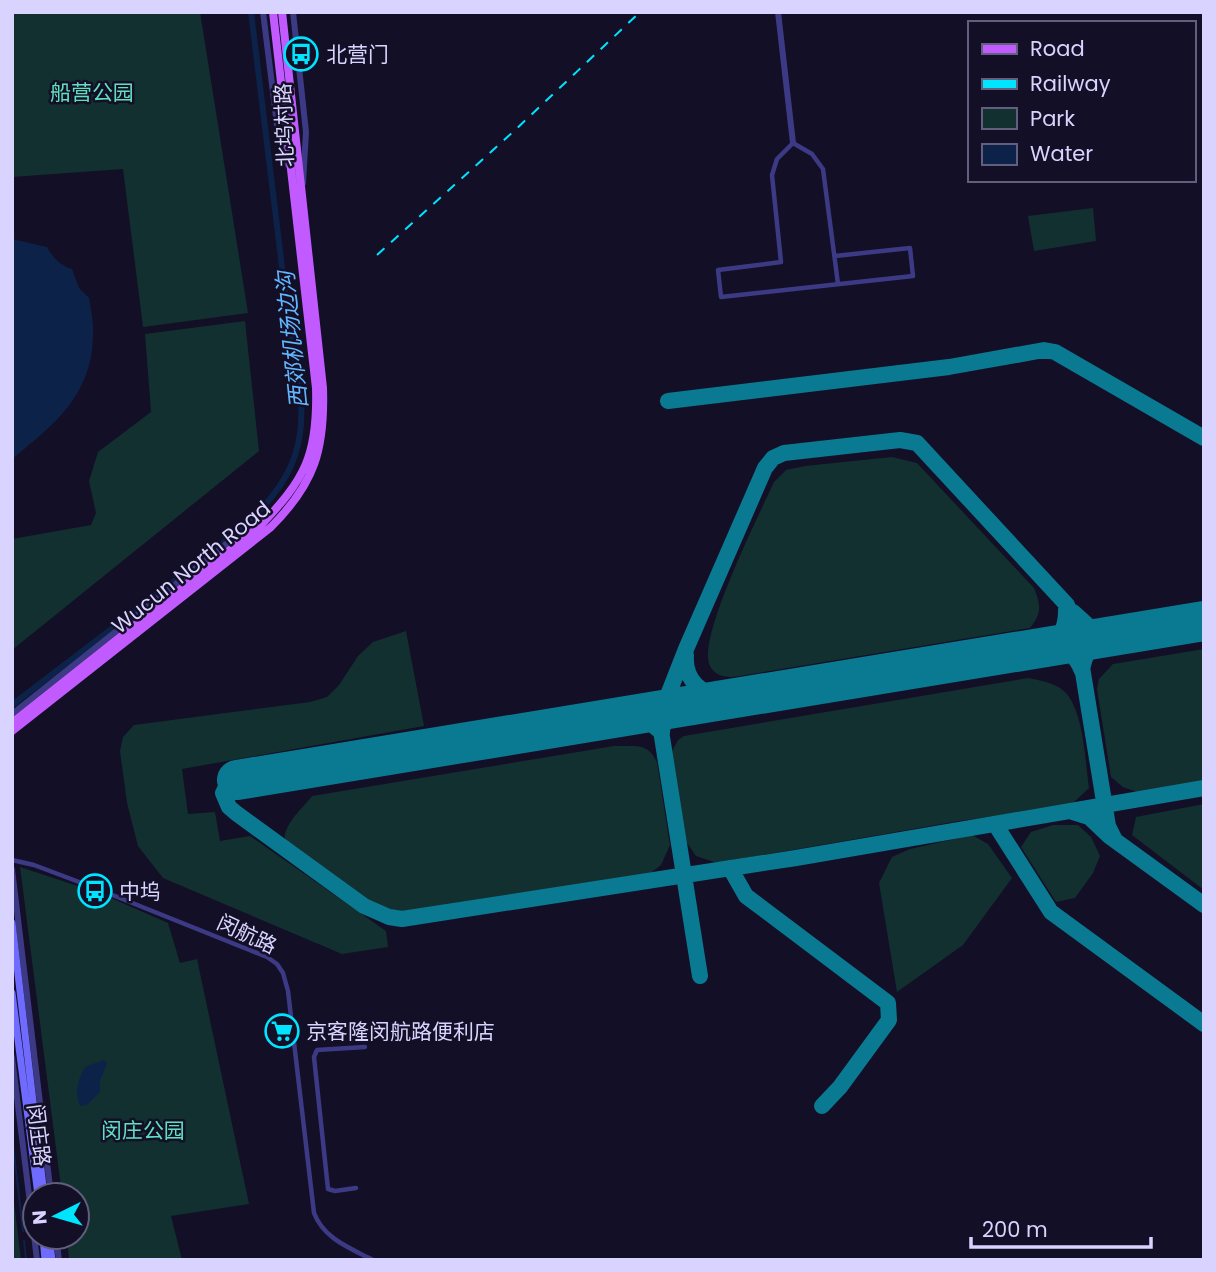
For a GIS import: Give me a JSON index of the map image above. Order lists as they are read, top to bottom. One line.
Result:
{"streets":{"main road":["Wucun North Road","闵庄路"],"street":["北坞村路","闵航路"]},"crossings":[["北坞村路","Wucun North Road"]],"water":["西郊机场边沟"],"parks":["船营公园","闵庄公园"],"places":{"bus stop":["北营门","中坞"],"supermarket":["京客隆闵航路便利店"]},"legend":["Road","Railway","Park","Water"],"scale_bar":"200 m","north":"left"}
